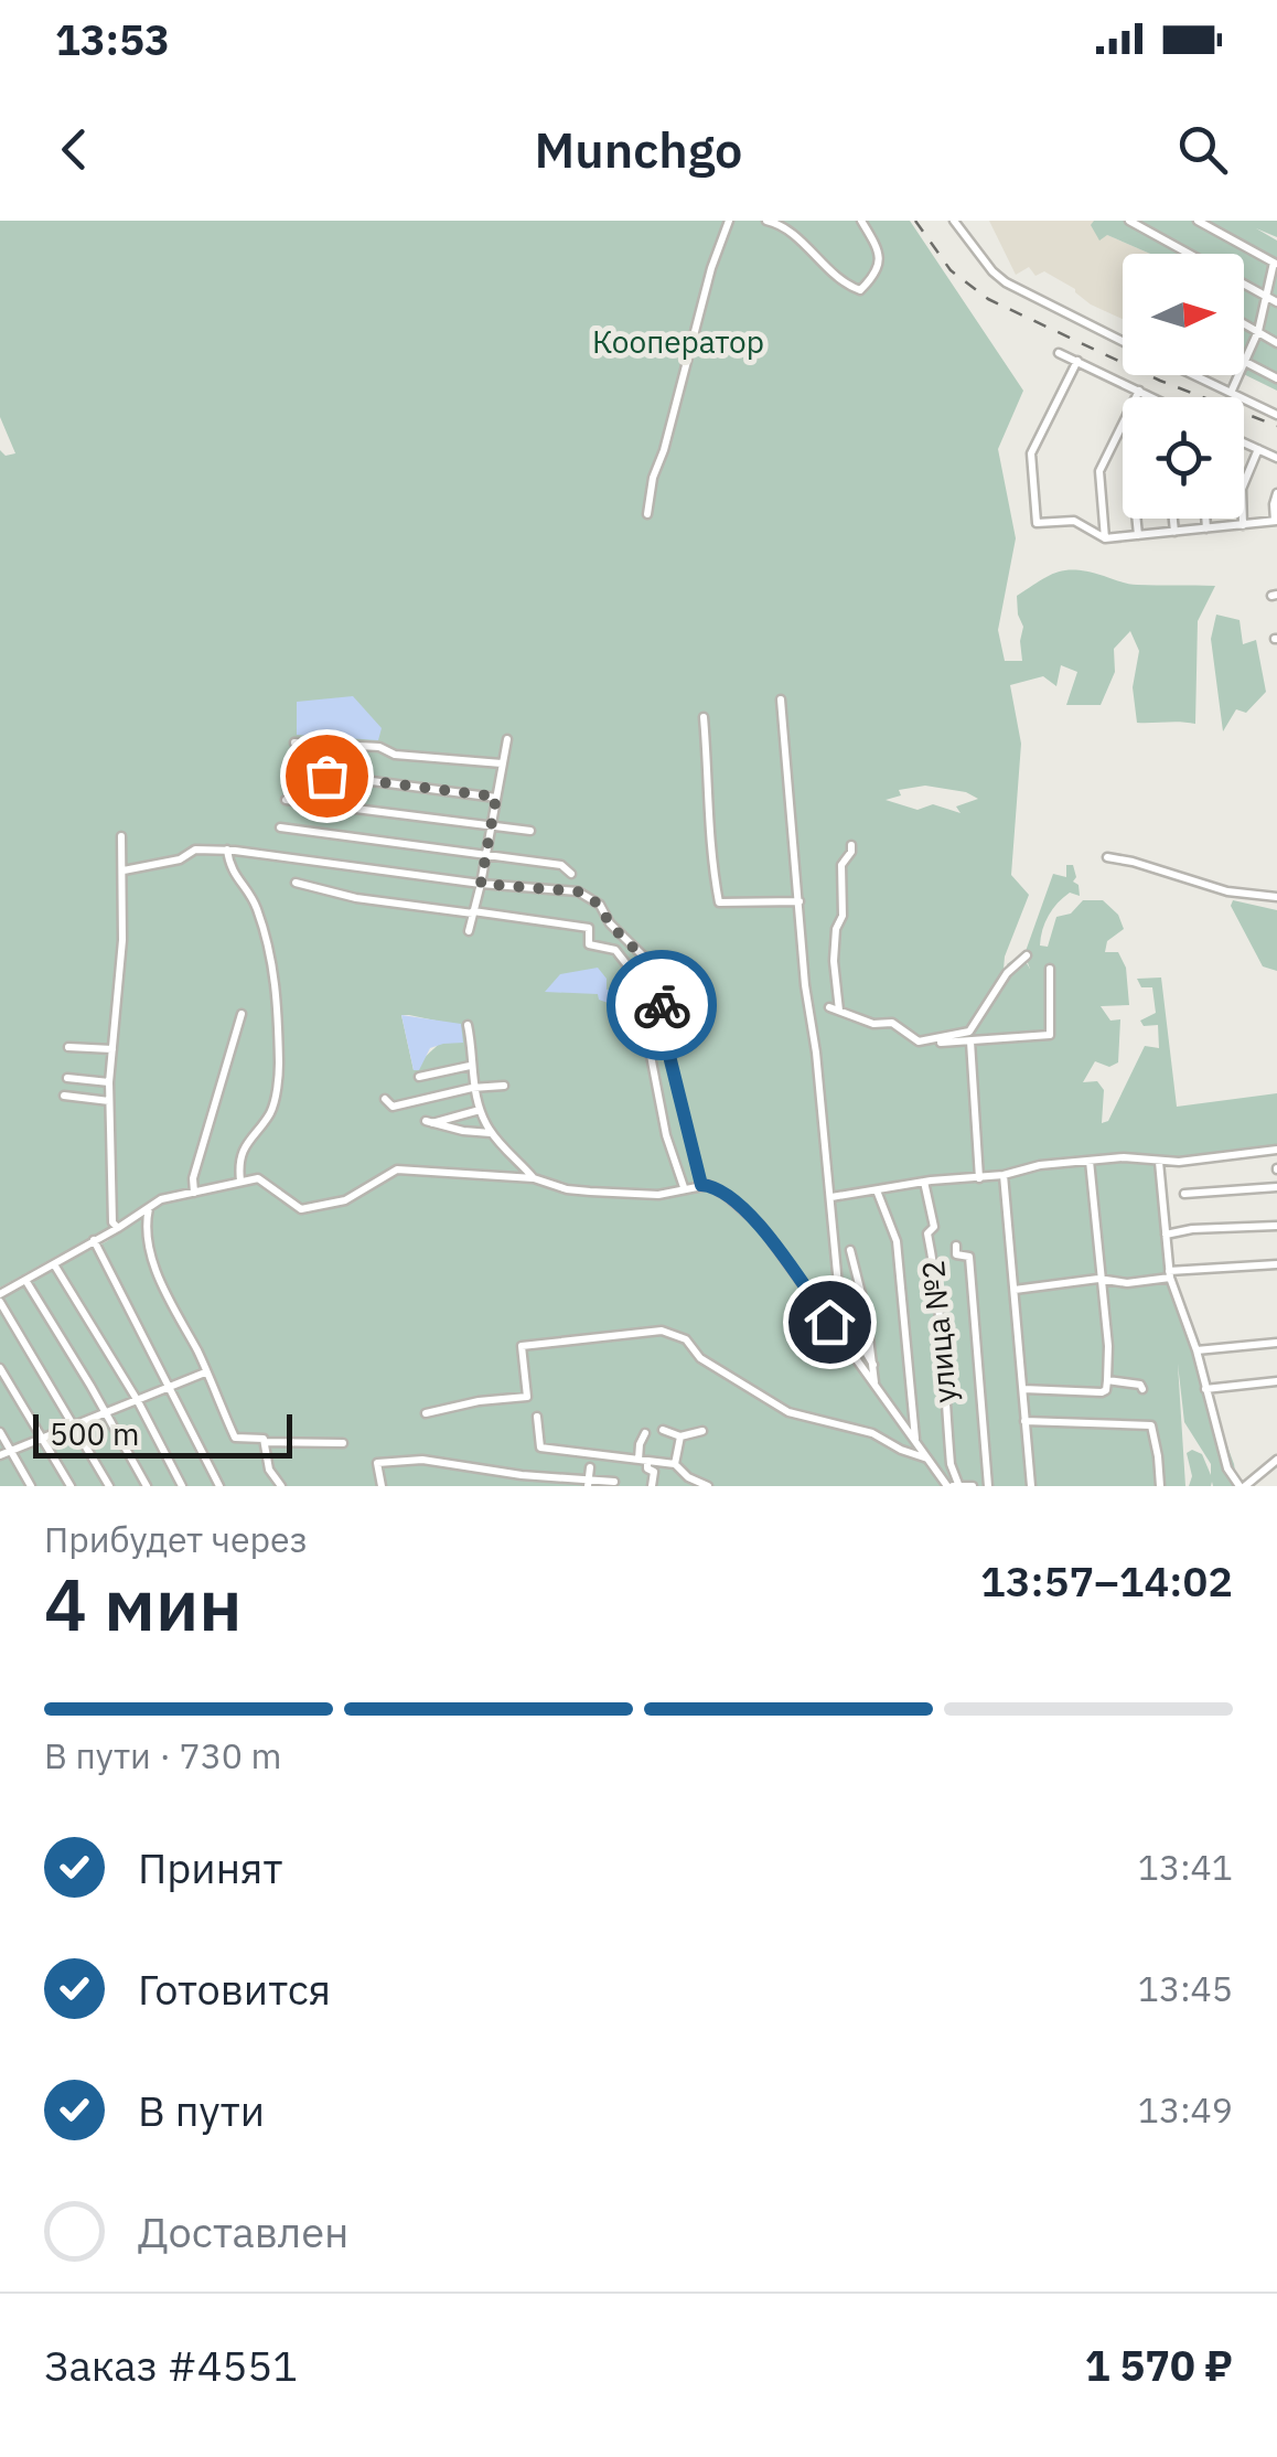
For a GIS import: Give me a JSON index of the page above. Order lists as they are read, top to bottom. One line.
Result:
{"streets":{"street":["улица №2"]},"parks":["Кооператор"],"scale_bar":"500 m","north":"right","page":{"status":"13:53","header":"Munchgo","scale":"500 m","heading":["4 мин","Прибудет через","13:57–14:02"],"panel":["Заказ #4551","1 570 ₽"],"bar":"В пути · 730 m","list":[["Принят","13:41"],["Готовится","13:45"],["В пути","13:49"],"Доставлен"]}}
